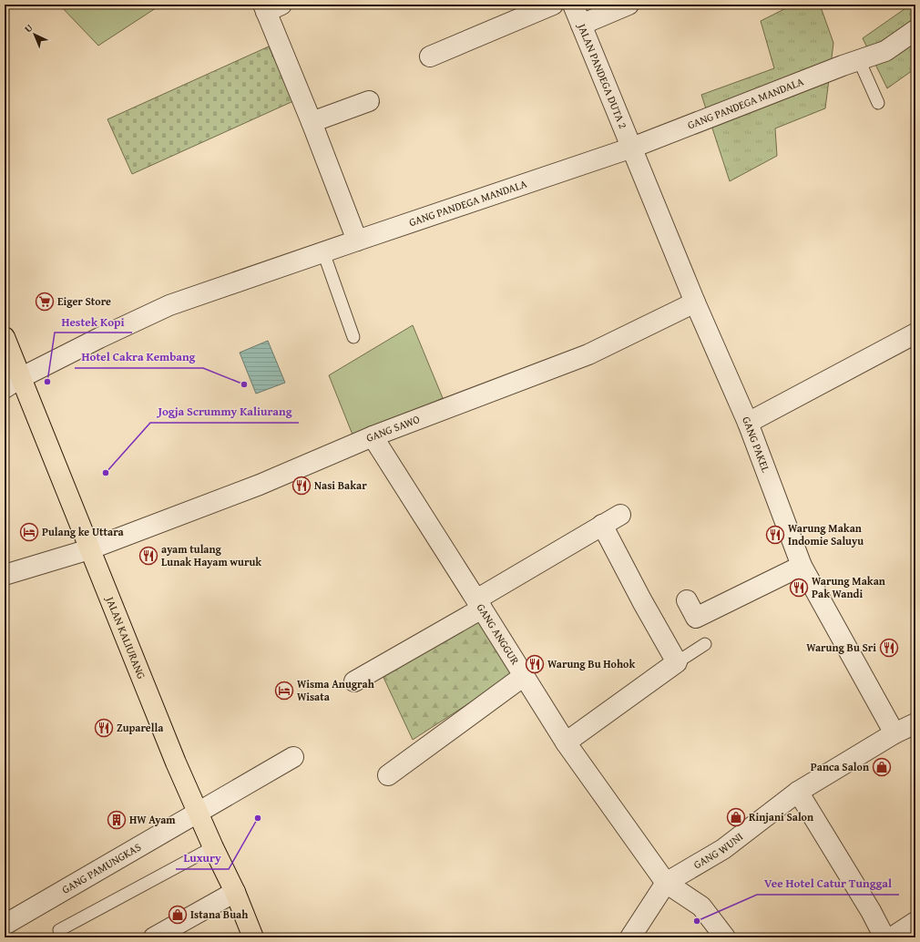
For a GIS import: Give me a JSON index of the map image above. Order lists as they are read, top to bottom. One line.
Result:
{"streets":{"main road":["JALAN KALIURANG"],"street":["JALAN PANDEGA DUTA 2","GANG PANDEGA MANDALA","GANG SAWO","GANG PAKEL","GANG ANGGUR","GANG WUNI","GANG PAMUNGKAS"]},"crossings":[["JALAN PANDEGA DUTA 2","GANG PANDEGA MANDALA"],["JALAN PANDEGA DUTA 2","GANG PAKEL"],["GANG PANDEGA MANDALA","GANG PAKEL"],["GANG PANDEGA MANDALA","JALAN KALIURANG"],["GANG SAWO","GANG PAKEL"],["GANG SAWO","GANG ANGGUR"],["GANG SAWO","JALAN KALIURANG"],["GANG PAKEL","GANG WUNI"],["GANG ANGGUR","GANG WUNI"],["JALAN KALIURANG","GANG PAMUNGKAS"]],"places":{"supermarket":["Eiger Store"],"other":["Hestek Kopi","Hotel Cakra Kembang","Jogja Scrummy Kaliurang","Luxury","Vee Hotel Catur Tunggal"],"restaurant":["Nasi Bakar","Warung Makan Indomie Saluyu","ayam tulang Lunak Hayam wuruk","Warung Makan Pak Wandi","Warung Bu Sri","Warung Bu Hohok","Zuparella"],"hotel":["Pulang ke Uttara","Wisma Anugrah Wisata"],"shop":["Panca Salon","Rinjani Salon","Istana Buah"],"building":["HW Ayam"]},"north":"top left"}
